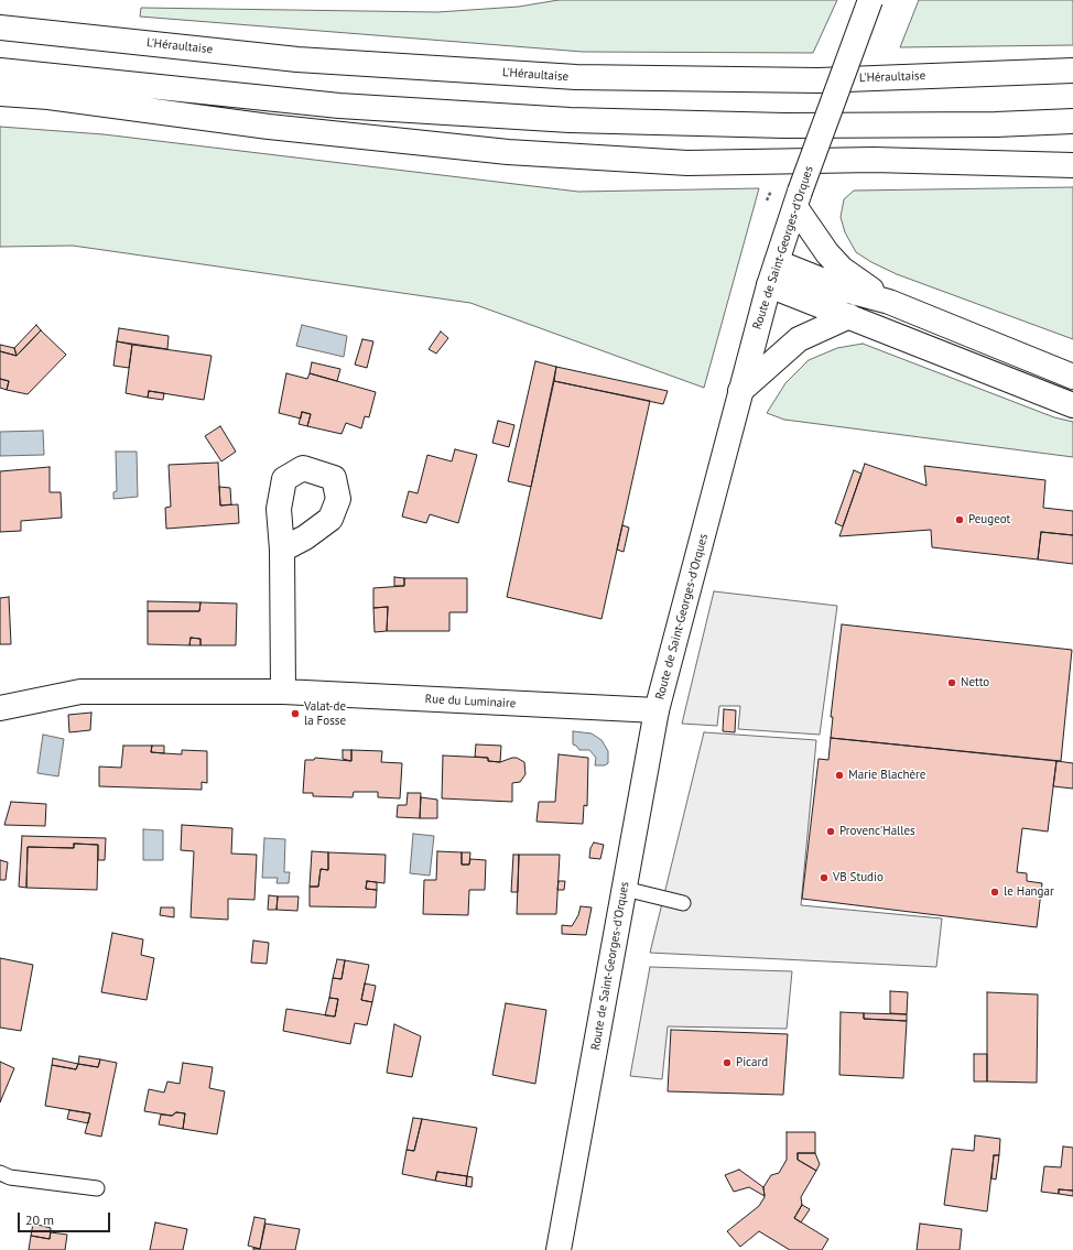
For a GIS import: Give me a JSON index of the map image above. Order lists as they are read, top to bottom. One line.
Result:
{"streets":{"main road":["L'Héraultaise","Route de Saint-Georges-d'Orques","Rue du Luminaire"]},"crossings":[["Route de Saint-Georges-d'Orques","Rue du Luminaire"]],"places":["Peugeot","Netto","Valat de la Fosse","Marie Blachère","Provenc'Halles","VB Studio","le Hangar","Picard"],"scale_bar":"20 m"}
